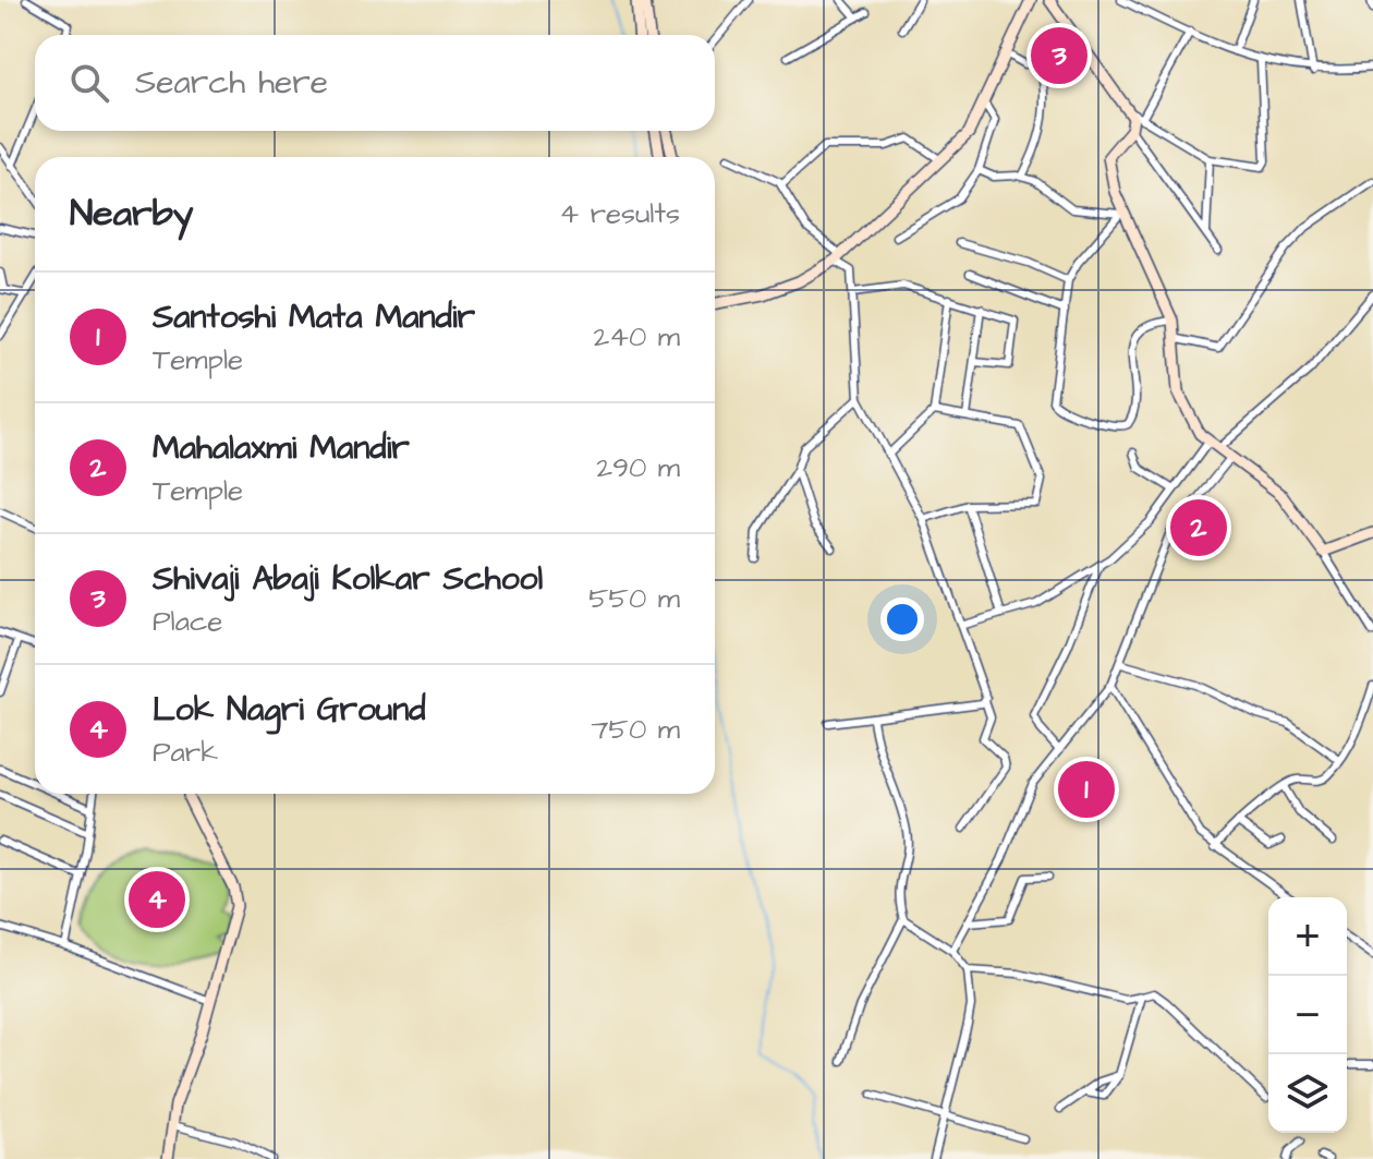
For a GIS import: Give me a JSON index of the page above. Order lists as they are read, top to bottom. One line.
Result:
{"page":{"pins":["3","2","1","4"],"search":"Search here","heading":["Nearby","4 results"],"list":[{"mark":"1","name":"Santoshi Mata Mandir","note":"Temple","value":"240 m"},{"mark":"2","name":"Mahalaxmi Mandir","note":"Temple","value":"290 m"},{"mark":"3","name":"Shivaji Abaji Kolkar School","note":"Place","value":"550 m"},{"mark":"4","name":"Lok Nagri Ground","note":"Park","value":"750 m"}],"map_buttons":["+","−"]}}
